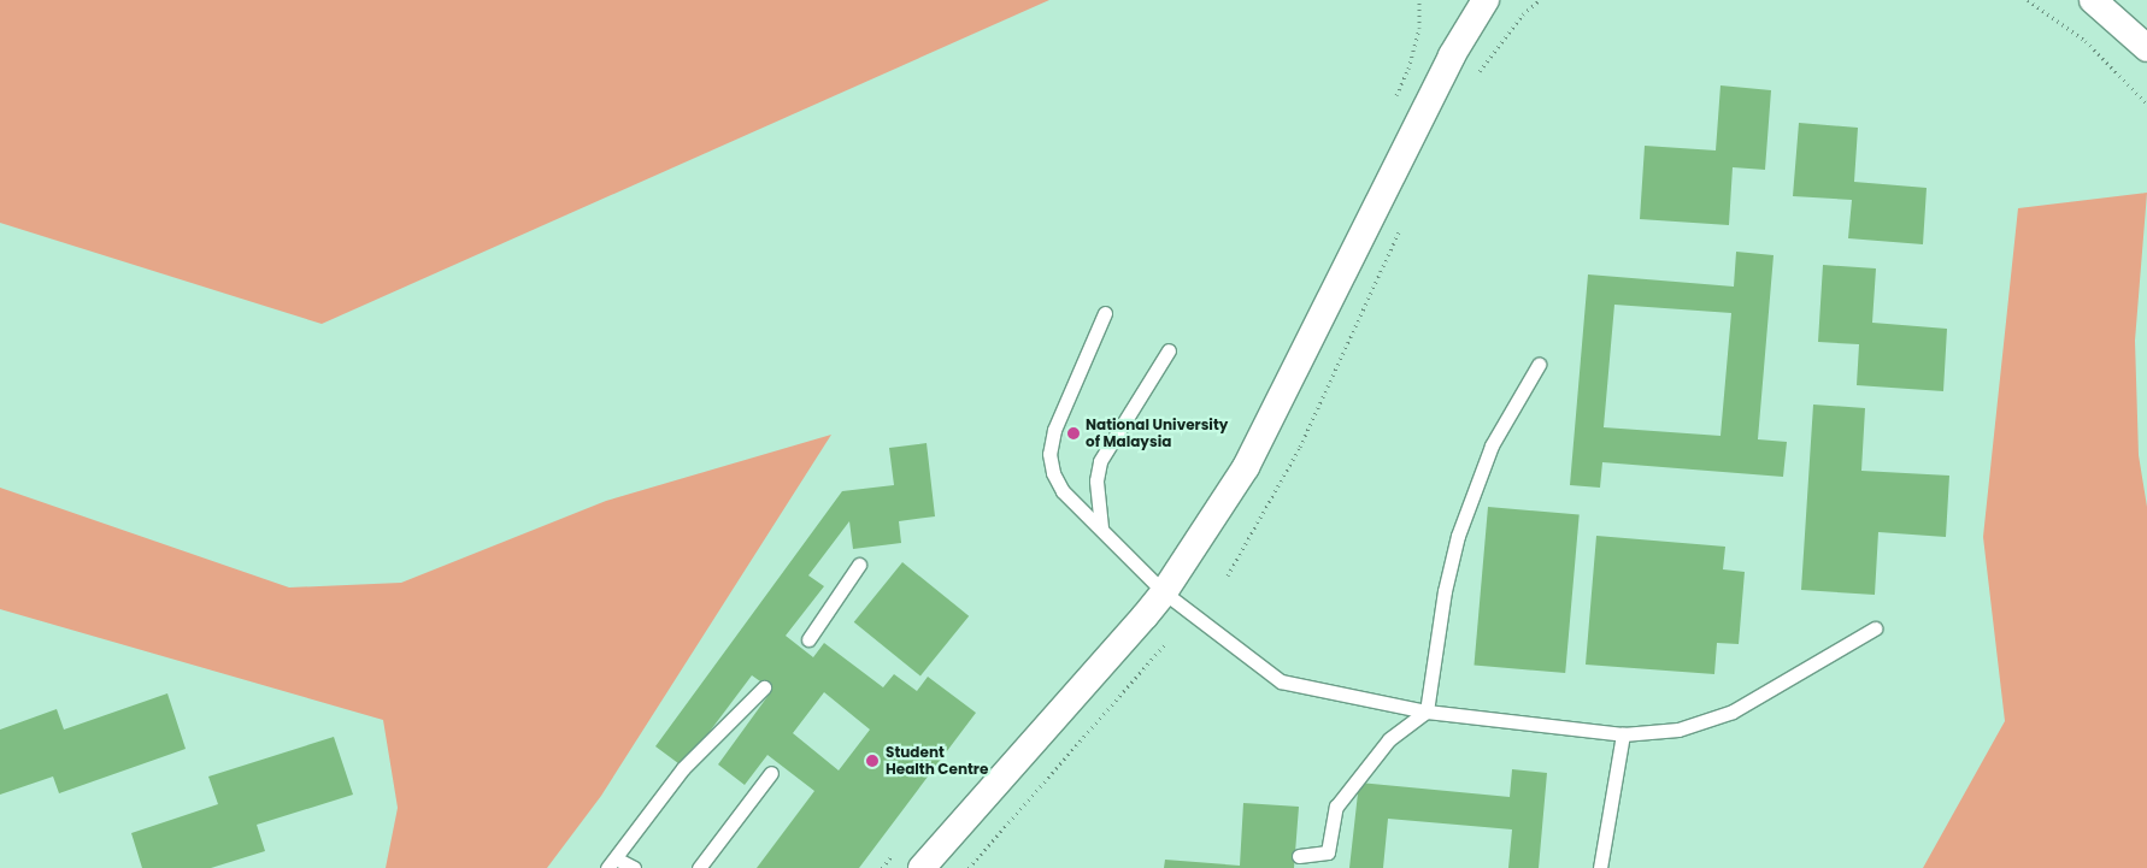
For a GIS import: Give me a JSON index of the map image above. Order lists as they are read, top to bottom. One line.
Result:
{"places":["National University of Malaysia","Student Health Centre"]}
